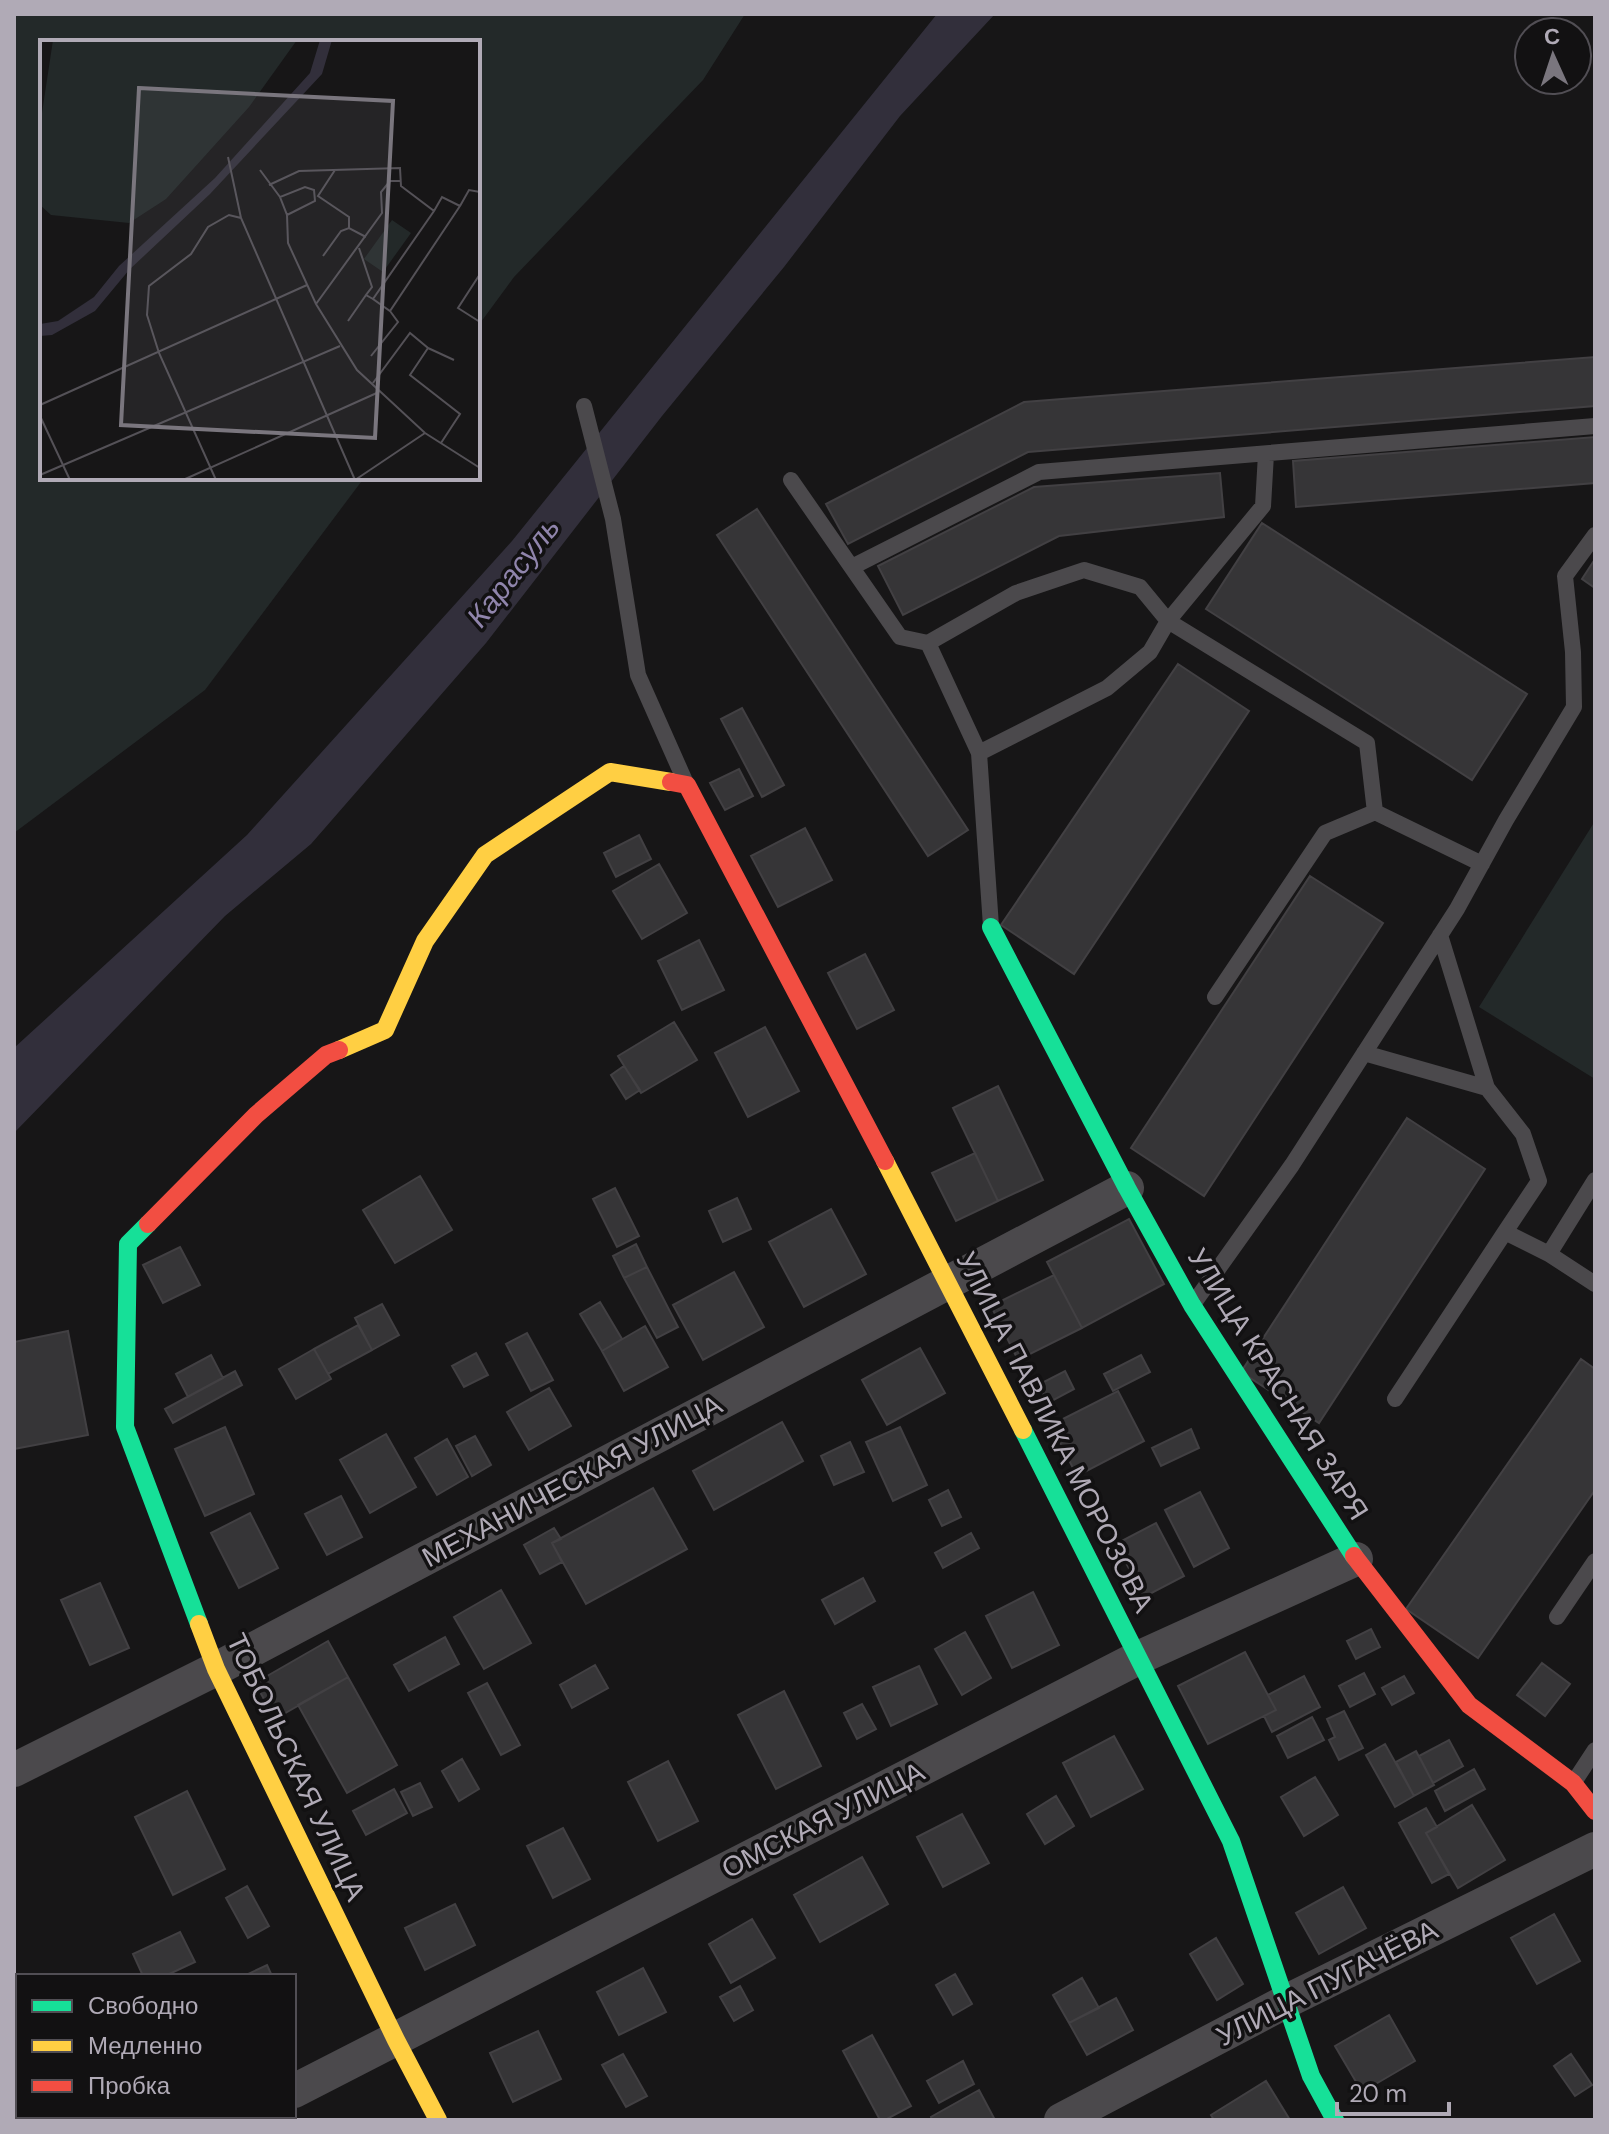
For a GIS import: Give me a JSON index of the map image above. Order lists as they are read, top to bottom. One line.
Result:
{"streets":{"street":["УЛИЦА КРАСНАЯ ЗАРЯ","УЛИЦА ПАВЛИКА МОРОЗОВА","МЕХАНИЧЕСКАЯ УЛИЦА","ТОБОЛЬСКАЯ УЛИЦА","ОМСКАЯ УЛИЦА","УЛИЦА ПУГАЧЁВА"]},"crossings":[["УЛИЦА КРАСНАЯ ЗАРЯ","МЕХАНИЧЕСКАЯ УЛИЦА"],["УЛИЦА КРАСНАЯ ЗАРЯ","ОМСКАЯ УЛИЦА"],["УЛИЦА ПАВЛИКА МОРОЗОВА","МЕХАНИЧЕСКАЯ УЛИЦА"],["УЛИЦА ПАВЛИКА МОРОЗОВА","ТОБОЛЬСКАЯ УЛИЦА"],["УЛИЦА ПАВЛИКА МОРОЗОВА","ОМСКАЯ УЛИЦА"],["УЛИЦА ПАВЛИКА МОРОЗОВА","УЛИЦА ПУГАЧЁВА"],["МЕХАНИЧЕСКАЯ УЛИЦА","ТОБОЛЬСКАЯ УЛИЦА"],["ТОБОЛЬСКАЯ УЛИЦА","ОМСКАЯ УЛИЦА"]],"water":["Карасуль"],"legend":["Свободно","Медленно","Пробка"],"scale_bar":"20 m","north":"top"}
